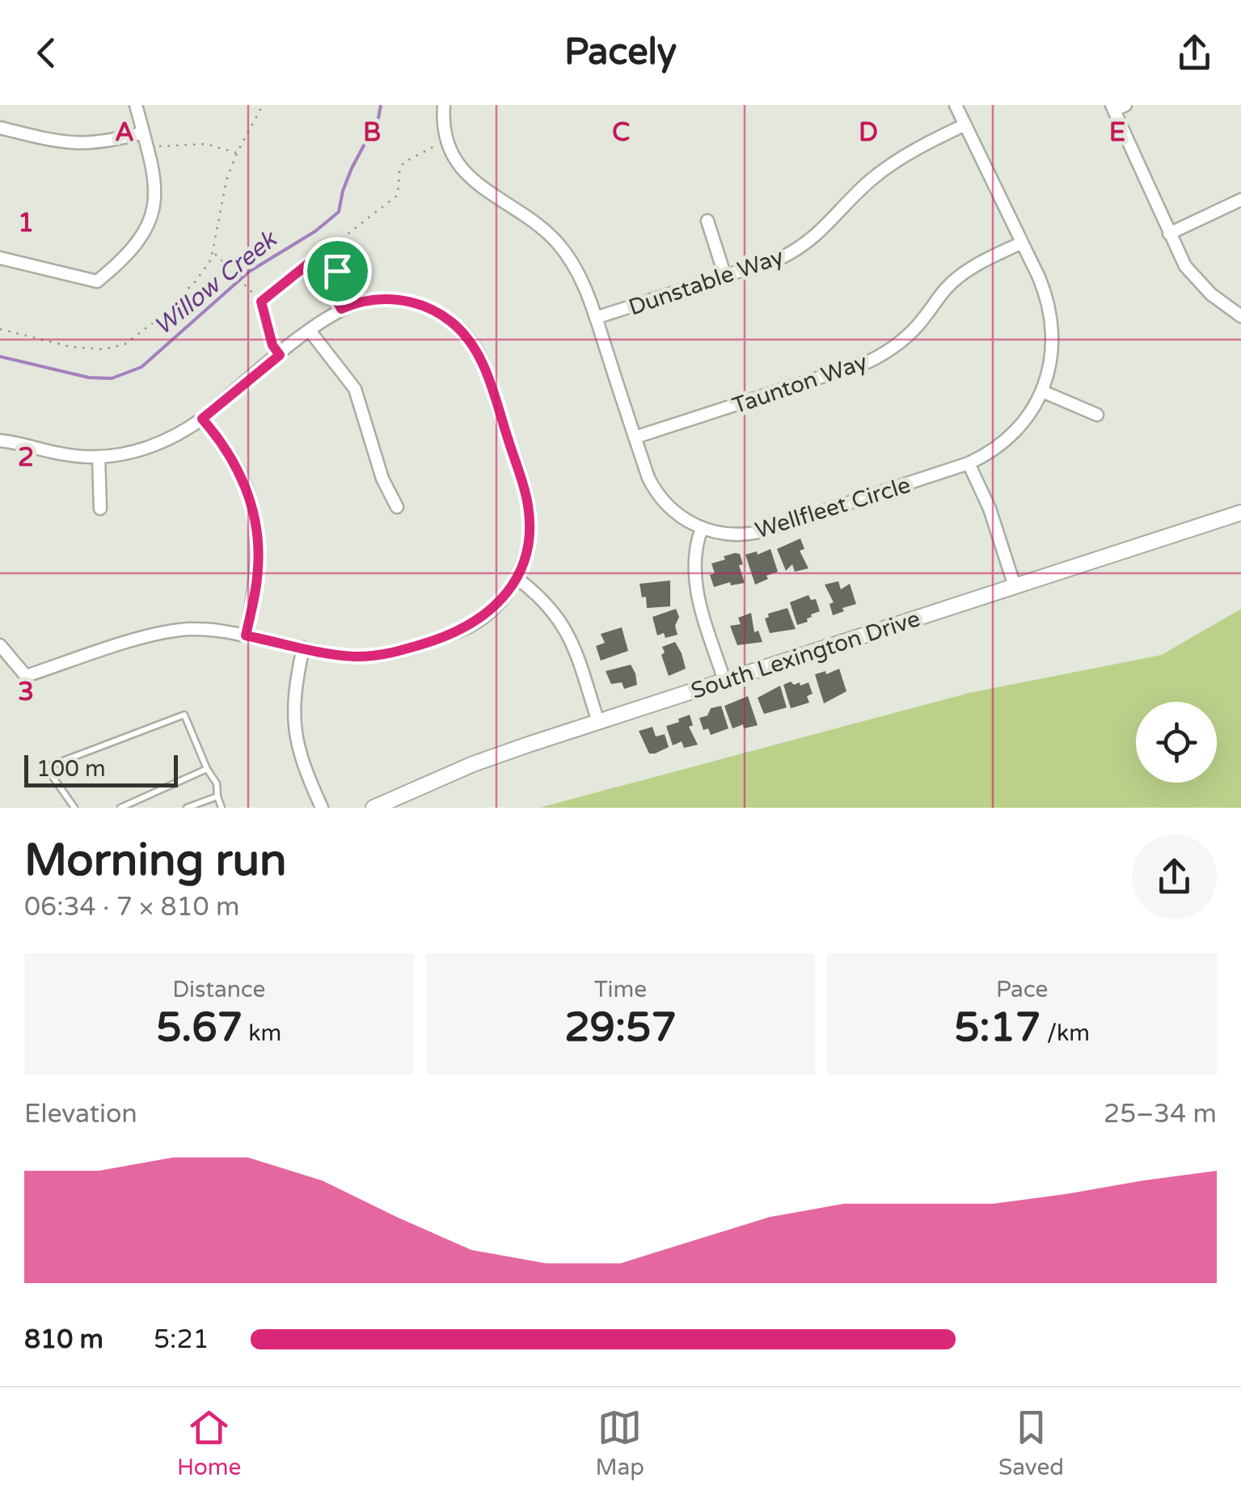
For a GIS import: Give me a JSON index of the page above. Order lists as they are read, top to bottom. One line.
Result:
{"streets":{"street":["Dunstable Way","Taunton Way","Wellfleet Circle","South Lexington Drive"]},"crossings":[["Dunstable Way","Wellfleet Circle"],["Taunton Way","Wellfleet Circle"]],"water":["Willow Creek"],"scale_bar":"100 m","page":{"header":"Pacely","scale":"100 m","heading":["Morning run","06:34 · 7 × 810 m"],"stats":[["Distance","5.67 km"],["Time","29:57"],["Pace","5:17 /km"]],"chart":["Elevation","25–34 m"],"list":[{"name":"810 m","note":"5:21"}],"tabs":["Home","Map","Saved"]},"grid":{"columns":["A","B","C","D","E"],"rows":["1","2","3"]}}
